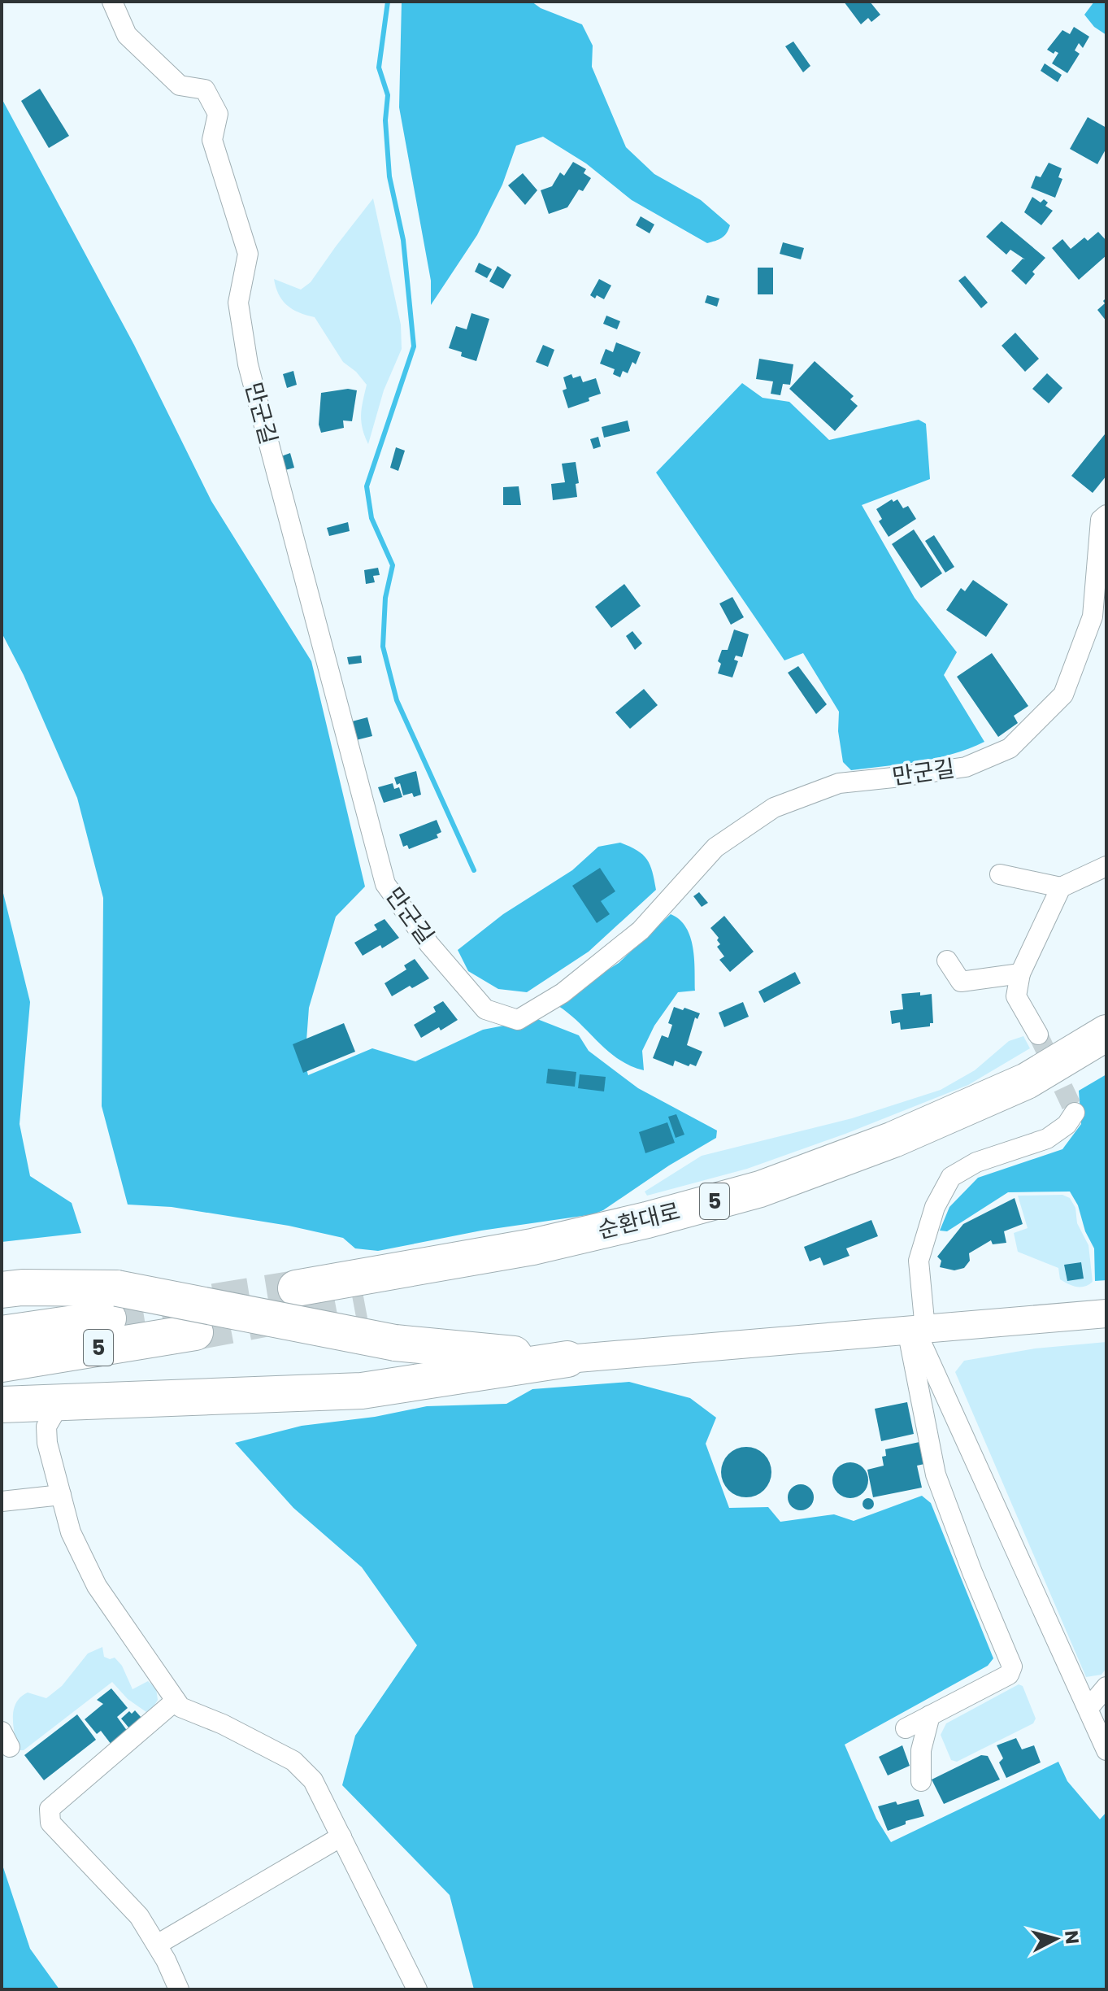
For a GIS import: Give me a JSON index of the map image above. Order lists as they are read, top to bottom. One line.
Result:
{"streets":{"highway":["5","순환대로"],"street":["만군길"]},"north":"right"}
